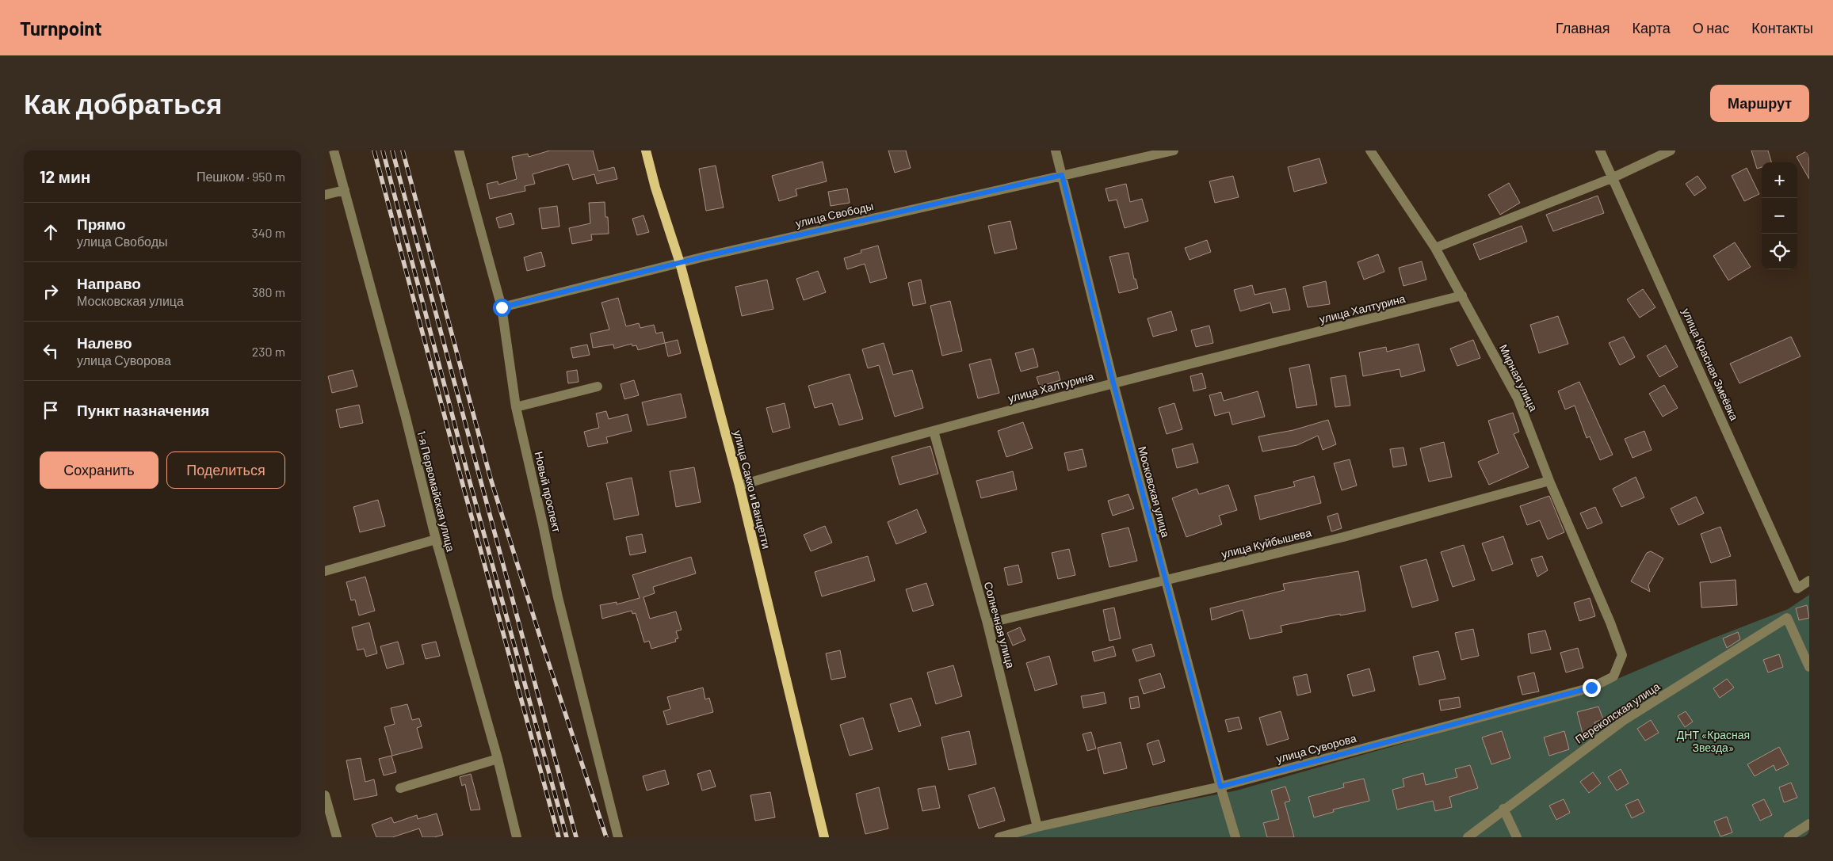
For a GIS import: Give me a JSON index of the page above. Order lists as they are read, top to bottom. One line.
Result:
{"streets":{"main road":["улица Сакко и Ванцетти"],"street":["улица Свободы","улица Халтурина","улица Красная Змеёвка","Мирная улица","1-я Первомайская улица","Новый проспект","Московская улица","улица Куйбышева","Солнечная улица","Перекопская улица","улица Суворова"]},"crossings":[["улица Свободы","улица Сакко и Ванцетти"],["улица Свободы","Новый проспект"],["улица Свободы","Московская улица"],["улица Халтурина","Мирная улица"],["улица Халтурина","улица Сакко и Ванцетти"],["улица Халтурина","Московская улица"],["улица Халтурина","Солнечная улица"],["Мирная улица","улица Куйбышева"],["Мирная улица","улица Суворова"],["Московская улица","улица Куйбышева"],["Московская улица","улица Суворова"],["улица Куйбышева","Солнечная улица"],["Солнечная улица","улица Суворова"]],"parks":["ДНТ «Красная Звезда»"],"page":{"header":"Turnpoint","nav":["Главная","Карта","О нас","Контакты"],"buttons":["Маршрут",["Сохранить","Поделиться"]],"title":"Как добраться","heading":["12 мин","Пешком · 950 m"],"map_buttons":["+","−"],"list":[["Прямо","улица Свободы","340 m"],["Направо","Московская улица","380 m"],["Налево","улица Суворова","230 m"],"Пункт назначения"]}}
